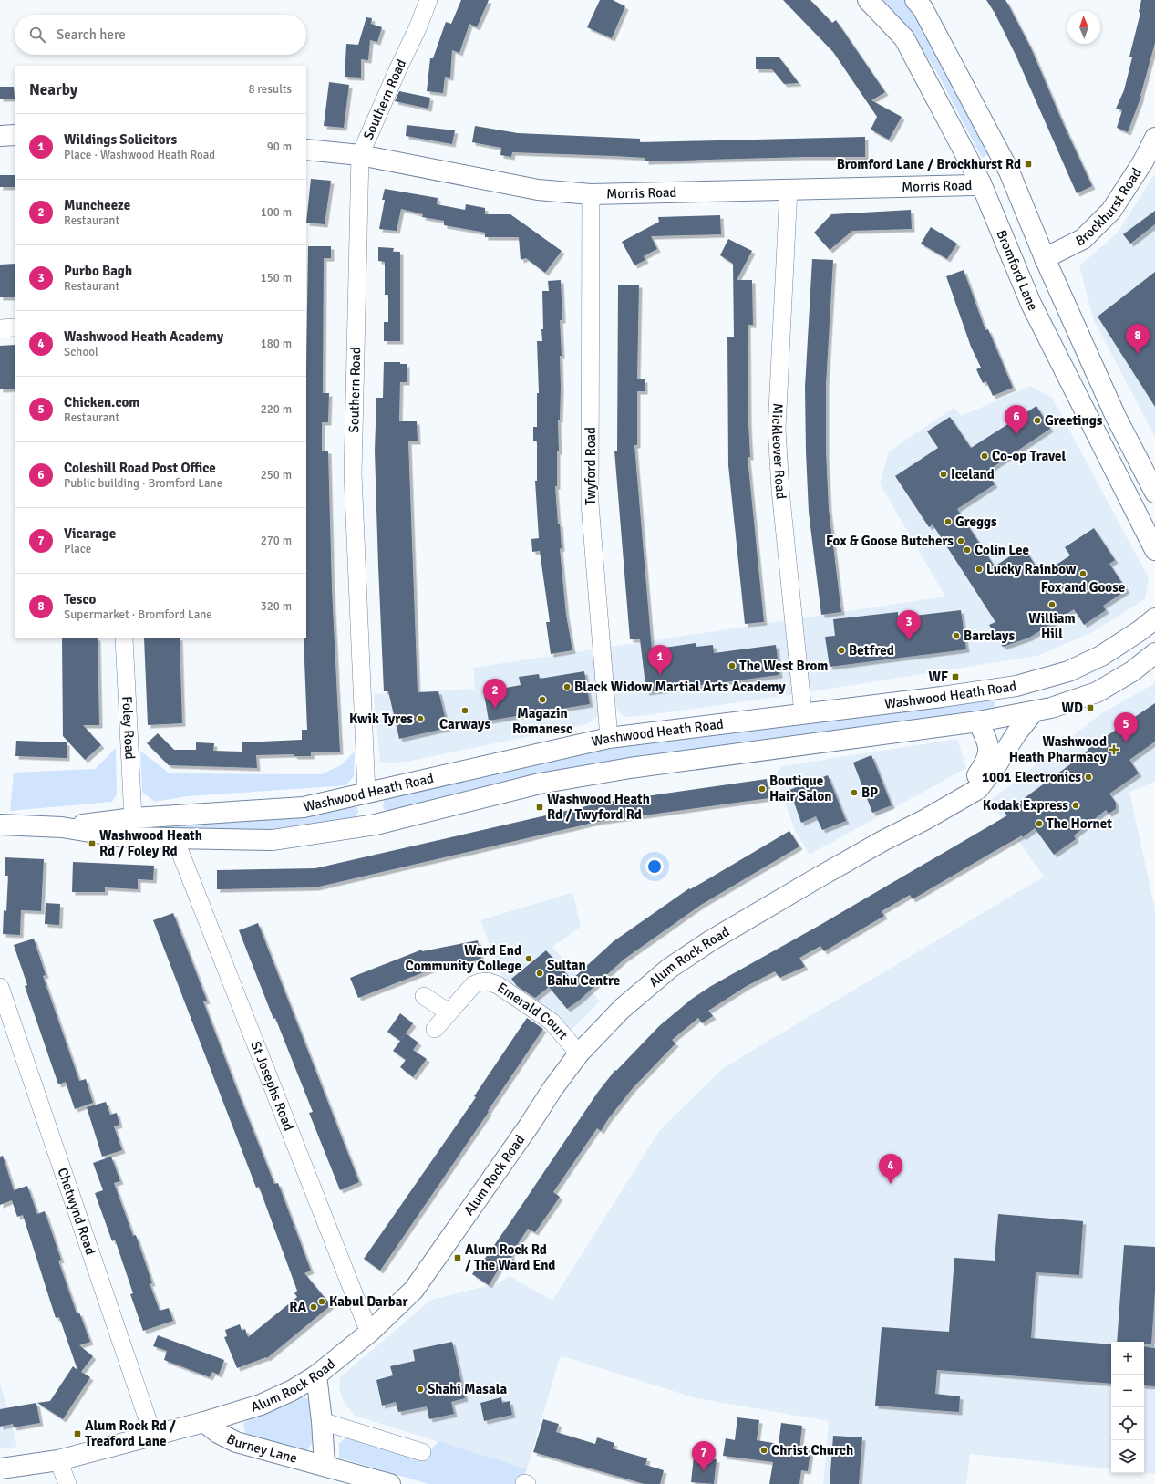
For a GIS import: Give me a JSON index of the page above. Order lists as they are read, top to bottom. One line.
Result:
{"streets":{"main road":["Morris Road","Brockhurst Road","Bromford Lane","Washwood Heath Road","Alum Rock Road","Burney Lane"],"street":["Southern Road","Mickleover Road","Twyford Road","Foley Road","Emerald Court","St Josephs Road","Chetwynd Road"]},"crossings":[["Southern Road","Morris Road"],["Southern Road","Washwood Heath Road"],["Morris Road","Bromford Lane"],["Morris Road","Mickleover Road"],["Morris Road","Twyford Road"],["Mickleover Road","Washwood Heath Road"],["Twyford Road","Washwood Heath Road"],["Washwood Heath Road","Foley Road"],["Washwood Heath Road","Alum Rock Road"],["Washwood Heath Road","St Josephs Road"],["Alum Rock Road","Emerald Court"],["Alum Rock Road","St Josephs Road"],["Alum Rock Road","Chetwynd Road"],["Alum Rock Road","Burney Lane"]],"places":{"transit":["Bromford Lane / Brockhurst Rd","WF","WD","Washwood Heath Rd / Twyford Rd","Washwood Heath Rd / Foley Rd","Alum Rock Rd / The Ward End","Alum Rock Rd / Treaford Lane"],"other":["Greetings","Co-op Travel","Iceland","Greggs","Fox & Goose Butchers","Colin Lee","Lucky Rainbow","Fox and Goose","William Hill","Barclays","Betfred","The West Brom","Black Widow Martial Arts Academy","Magazin Romanesc","Carways","Kwik Tyres","1001 Electronics","Boutique Hair Salon","BP","Kodak Express","The Hornet","Ward End Community College","Sultan Bahu Centre","Kabul Darbar","RA","Shahi Masala","Christ Church"],"health":["Washwood Heath Pharmacy"]},"north":"top","page":{"search":"Search here","heading":["Nearby","8 results"],"list":[{"mark":"1","name":"Wildings Solicitors","note":"Place · Washwood Heath Road","value":"90 m"},{"mark":"2","name":"Muncheeze","note":"Restaurant","value":"100 m"},{"mark":"3","name":"Purbo Bagh","note":"Restaurant","value":"150 m"},{"mark":"4","name":"Washwood Heath Academy","note":"School","value":"180 m"},{"mark":"5","name":"Chicken.com","note":"Restaurant","value":"220 m"},{"mark":"6","name":"Coleshill Road Post Office","note":"Public building · Bromford Lane","value":"250 m"},{"mark":"7","name":"Vicarage","note":"Place","value":"270 m"},{"mark":"8","name":"Tesco","note":"Supermarket · Bromford Lane","value":"320 m"}],"pins":["8","6","3","1","2","5","4","7"],"map_buttons":["+","−"]}}
